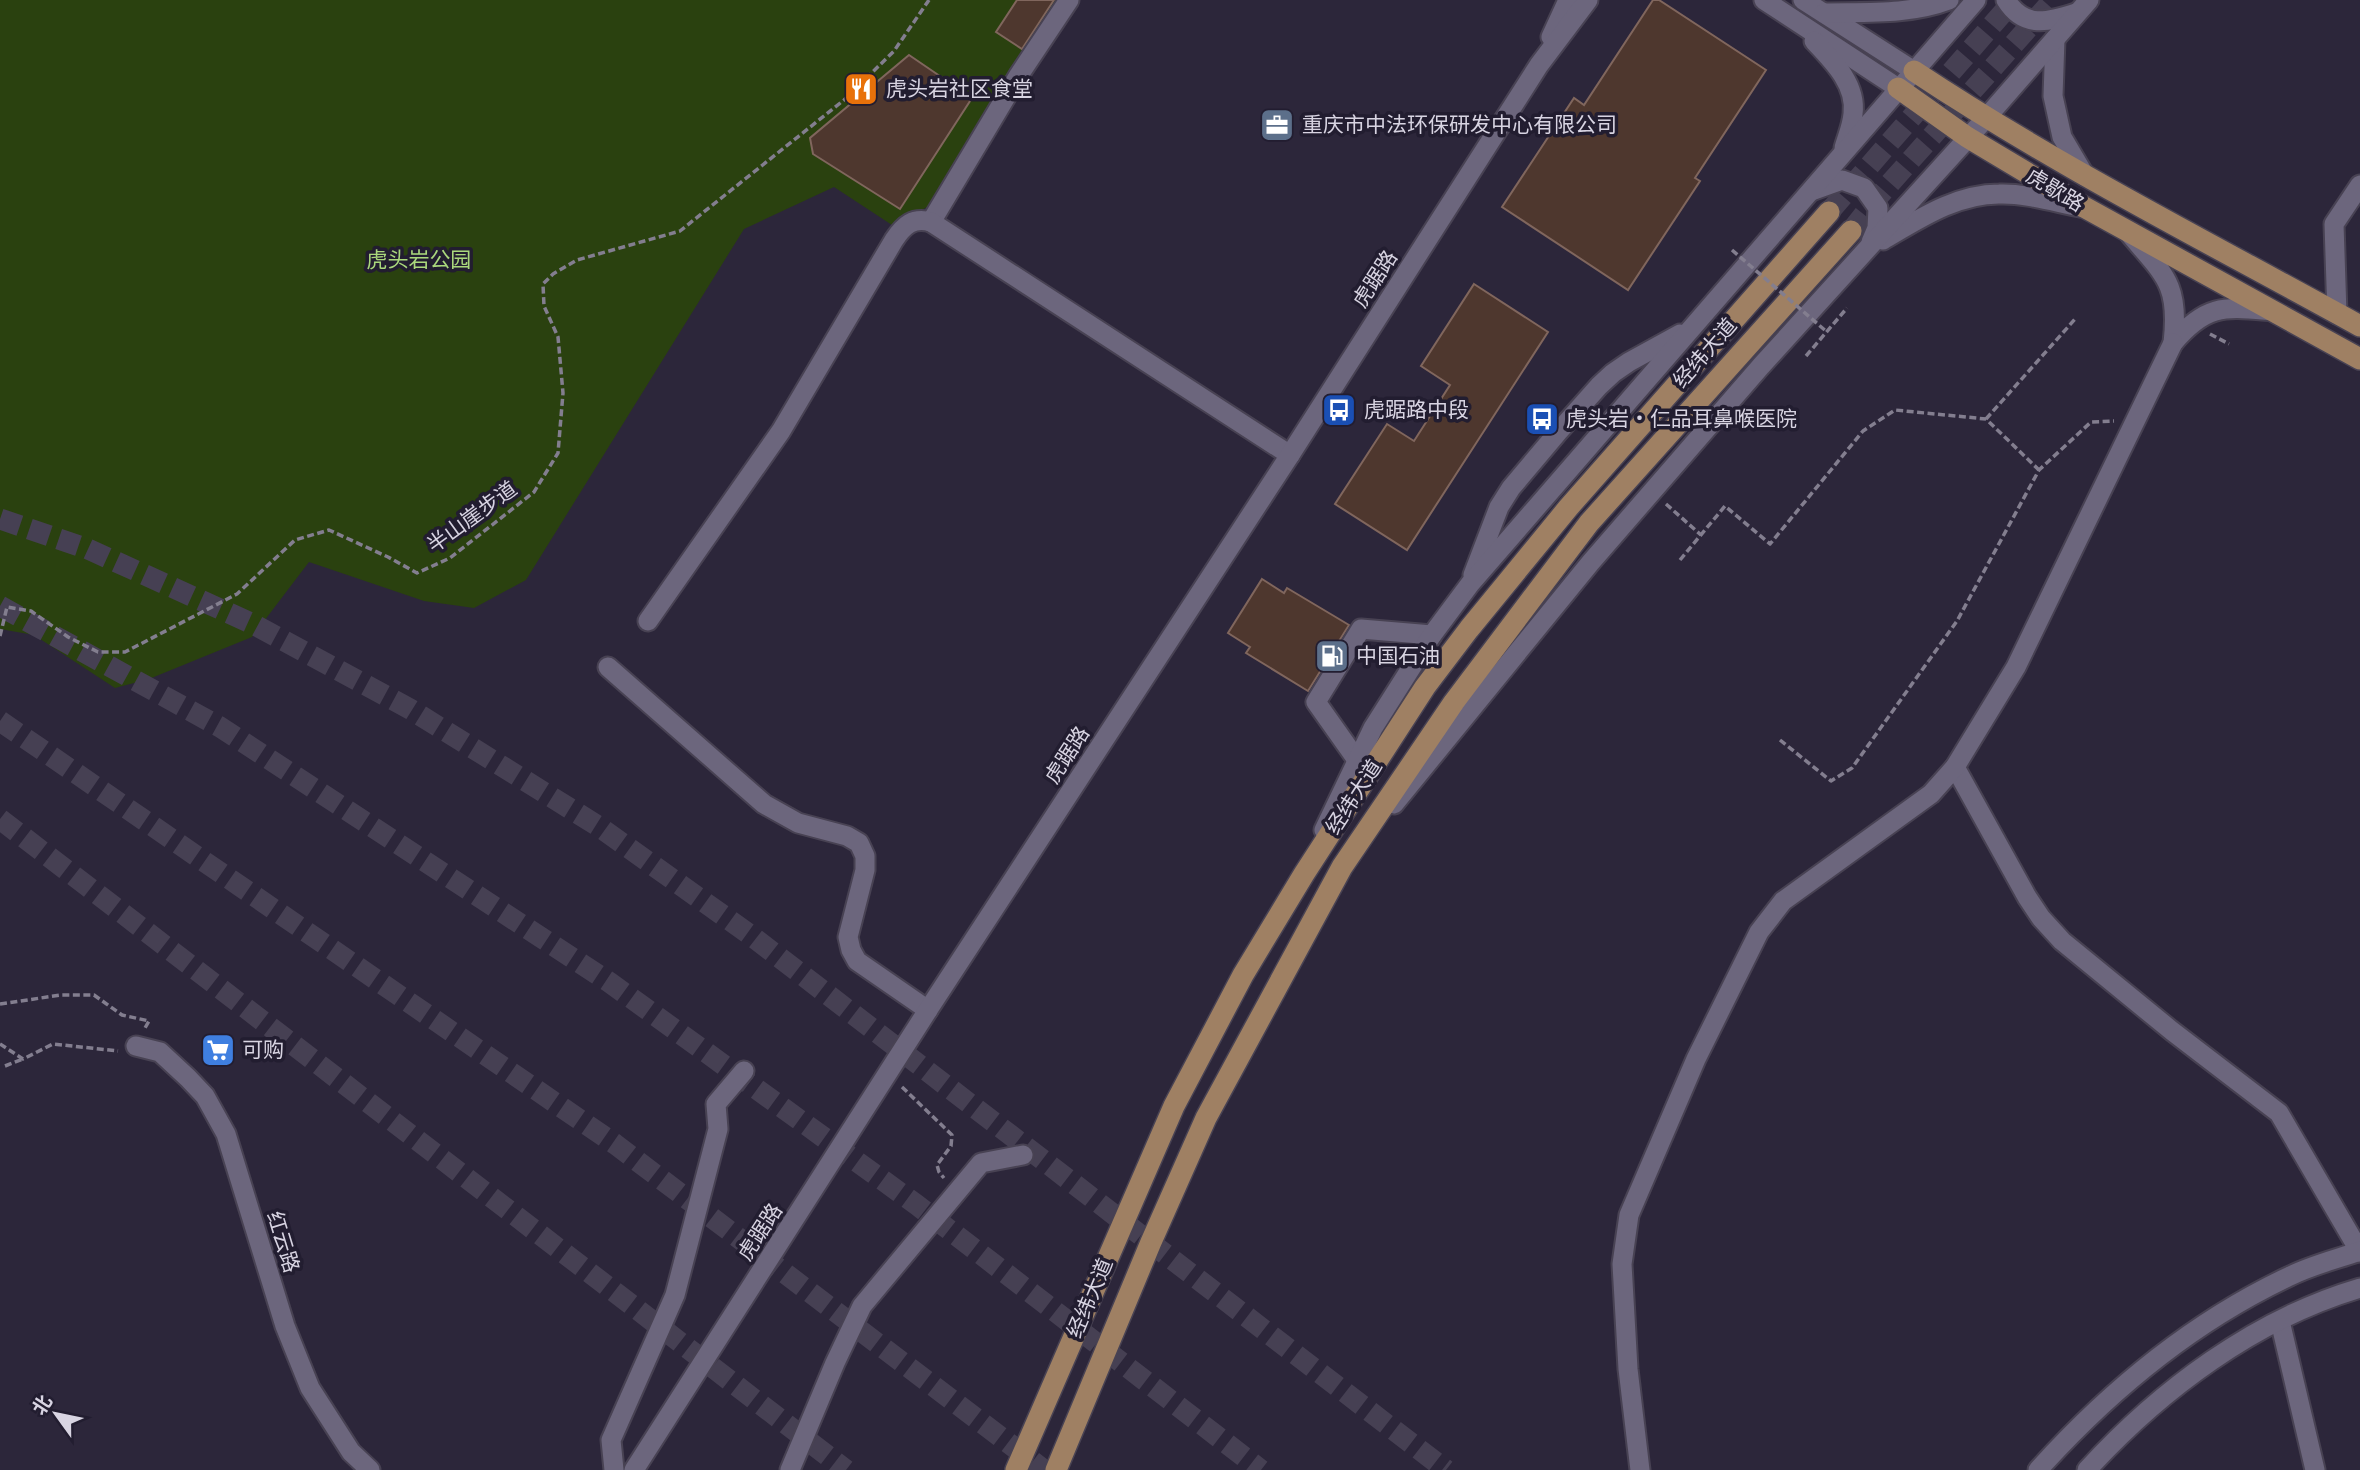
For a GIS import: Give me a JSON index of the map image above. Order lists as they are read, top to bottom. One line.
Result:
{"streets":{"main road":["虎歇路","经纬大道"],"street":["虎踞路","红云路"],"path":["半山崖步道"]},"parks":["虎头岩公园"],"places":{"restaurant":["虎头岩社区食堂"],"office":["重庆市中法环保研发中心有限公司"],"bus stop":["虎踞路中段","虎头岩‧仁品耳鼻喉医院"],"fuel station":["中国石油"],"supermarket":["可购"]},"north":"top left"}
